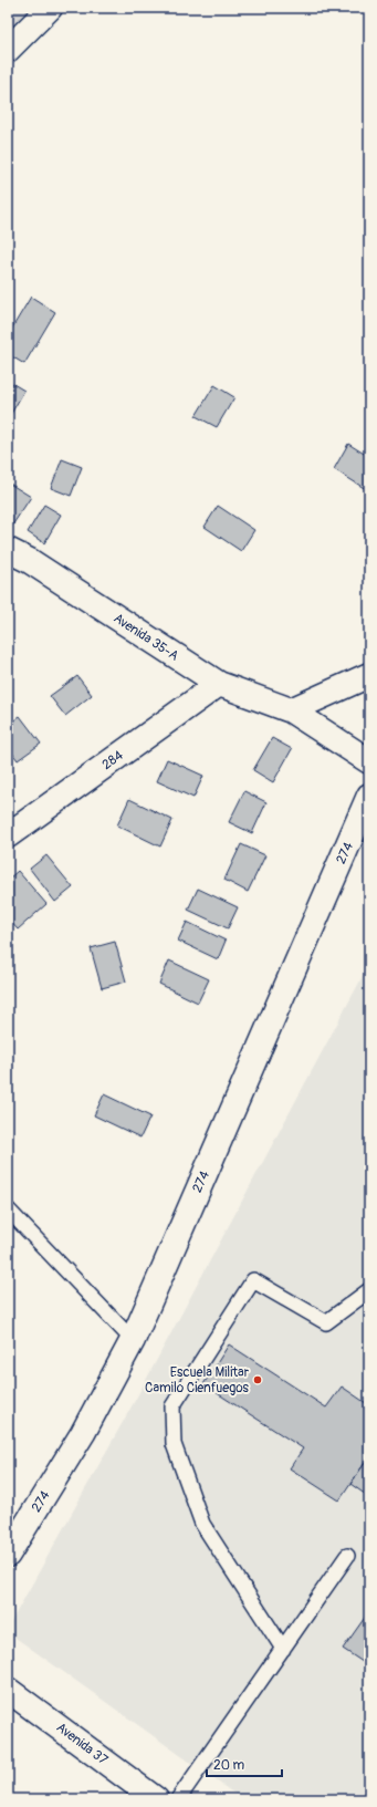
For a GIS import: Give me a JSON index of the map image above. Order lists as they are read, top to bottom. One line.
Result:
{"streets":{"main road":["Avenida 35-A","284","274","Avenida 37"]},"crossings":[["Avenida 35-A","284"]],"places":["Escuela Militar Camilo Cienfuegos"],"scale_bar":"20 m"}
